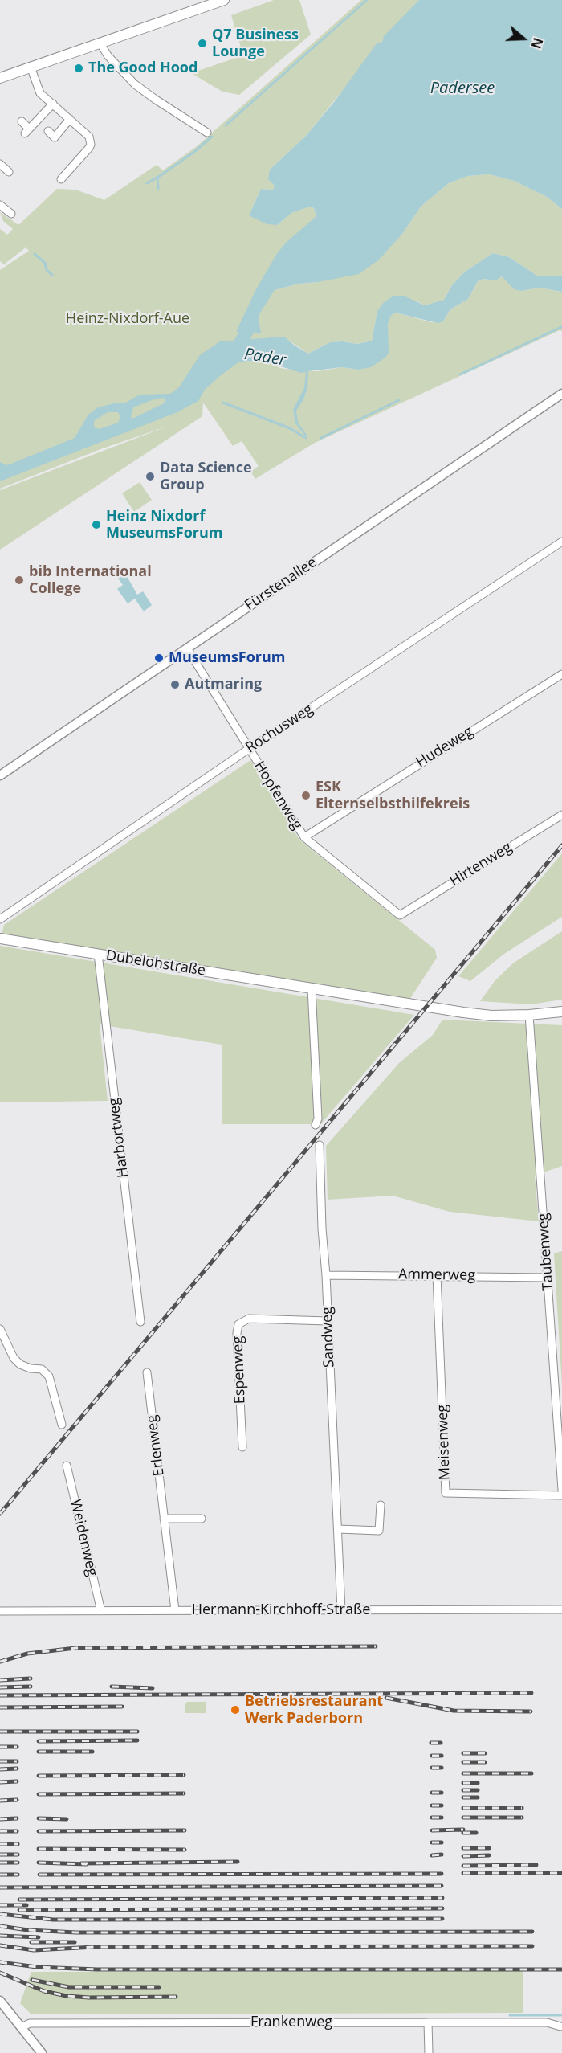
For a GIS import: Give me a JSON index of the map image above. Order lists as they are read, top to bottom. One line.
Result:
{"streets":{"main road":["Dubelohstraße"],"street":["Fürstenallee","Rochusweg","Hudeweg","Hopfenweg","Hirtenweg","Harbortweg","Taubenweg","Ammerweg","Sandweg","Espenweg","Meisenweg","Erlenweg","Weidenweg","Hermann-Kirchhoff-Straße","Frankenweg"]},"crossings":[["Fürstenallee","Hopfenweg"],["Rochusweg","Hopfenweg"],["Hudeweg","Hopfenweg"],["Hopfenweg","Hirtenweg"],["Dubelohstraße","Harbortweg"],["Dubelohstraße","Taubenweg"],["Taubenweg","Ammerweg"],["Ammerweg","Sandweg"],["Ammerweg","Meisenweg"],["Sandweg","Espenweg"],["Sandweg","Hermann-Kirchhoff-Straße"],["Erlenweg","Hermann-Kirchhoff-Straße"],["Weidenweg","Hermann-Kirchhoff-Straße"]],"water":["Padersee","Pader"],"parks":["Heinz-Nixdorf-Aue"],"places":["Q7 Business Lounge","The Good Hood","Data Science Group","Heinz Nixdorf MuseumsForum","bib International College","MuseumsForum","Autmaring","ESK Elternselbsthilfekreis","Betriebsrestaurant Werk Paderborn"],"north":"right"}
